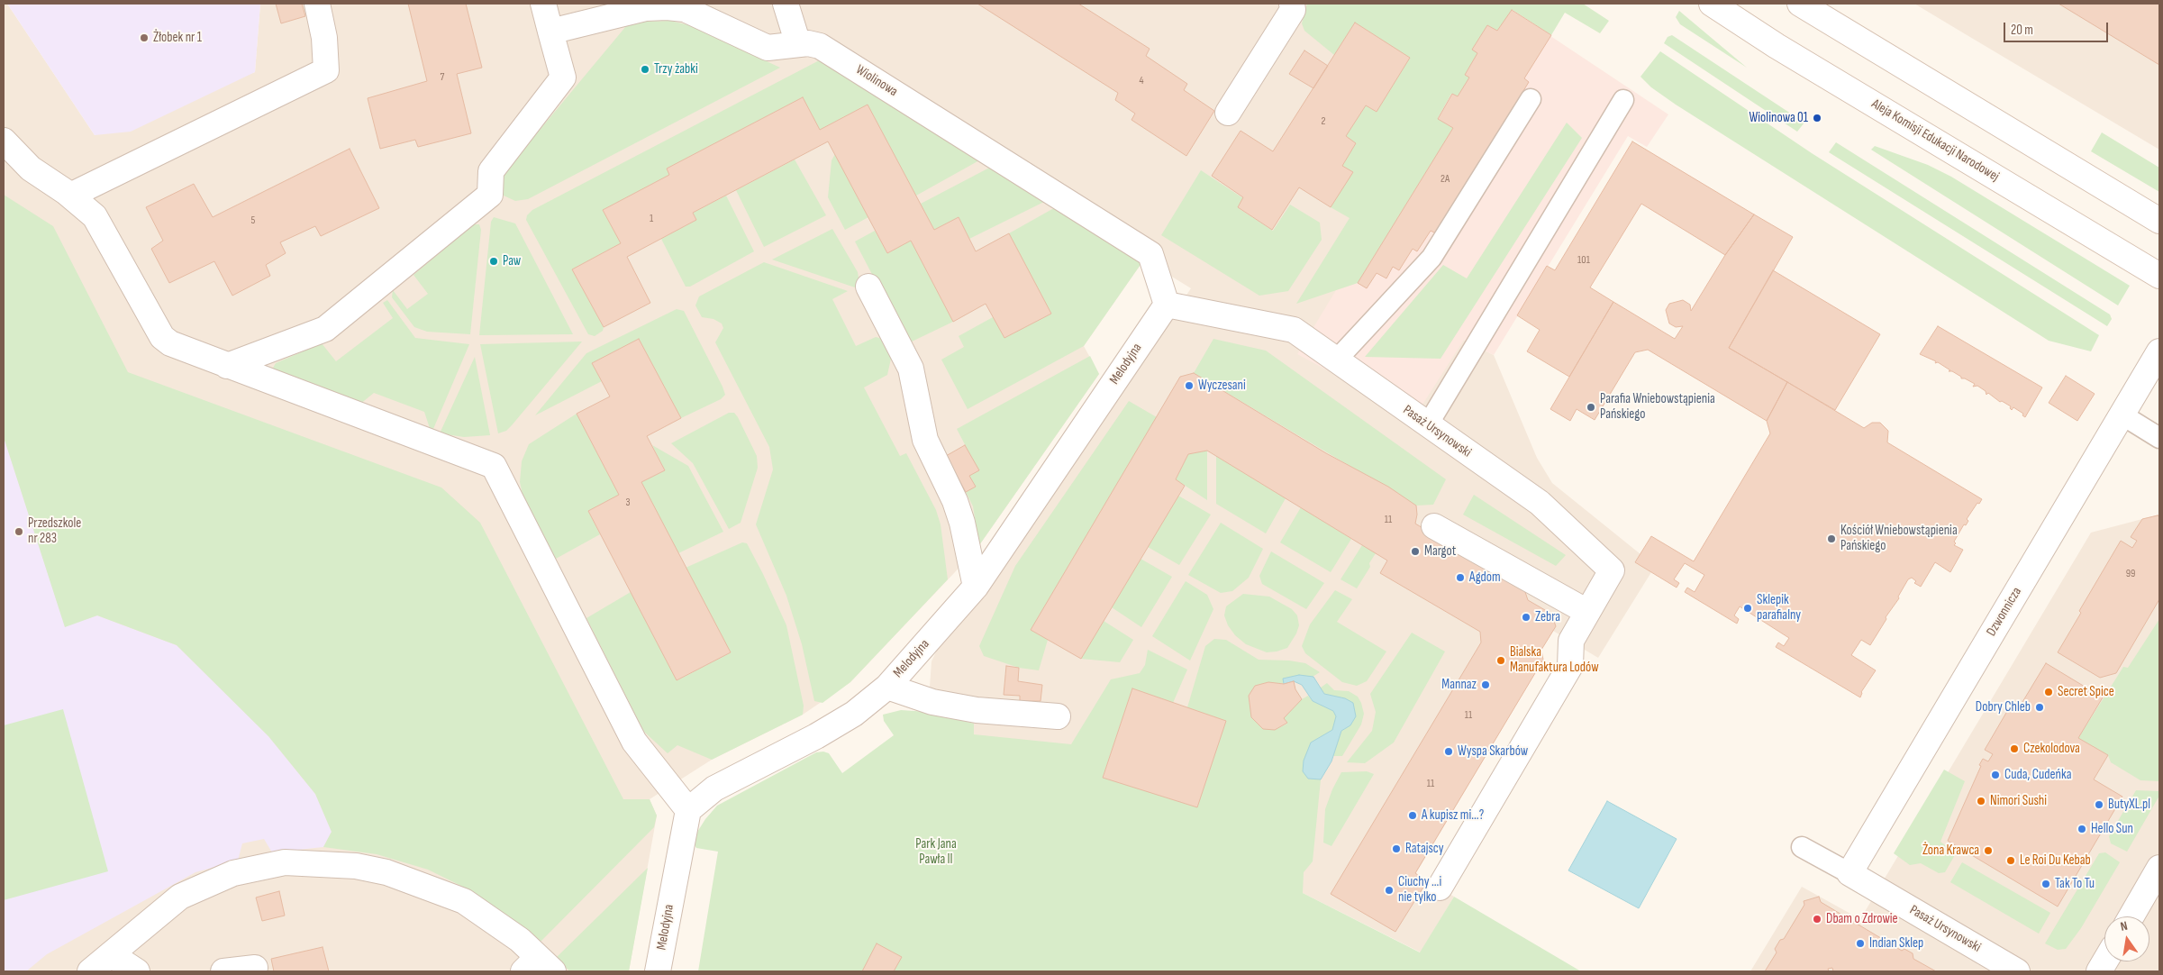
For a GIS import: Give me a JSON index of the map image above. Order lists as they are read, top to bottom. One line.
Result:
{"streets":{"street":["Wiolinowa","Aleja Komisji Edukacji Narodowej","Melodyjna","Pasaż Ursynowski","Dzwonnicza"]},"crossings":[["Wiolinowa","Melodyjna"],["Wiolinowa","Pasaż Ursynowski"],["Melodyjna","Pasaż Ursynowski"],["Pasaż Ursynowski","Dzwonnicza"]],"parks":["Park Jana Pawła II"],"places":["Żłobek nr 1","Trzy żabki","Wiolinowa 01","Paw","Wyczesani","Parafia Wniebowstąpienia Pańskiego","Przedszkole nr 283","Kościół Wniebowstąpienia Pańskiego","Margot","Agdom","Sklepik parafialny","Zebra","Bialska Manufaktura Lodów","Mannaz","Secret Spice","Dobry Chleb","Czekolodova","Wyspa Skarbów","Cuda, Cudeńka","Nimori Sushi","ButyXL.pl","A kupisz mi...?","Hello Sun","Ratajscy","Żona Krawca","Le Roi Du Kebab","Tak To Tu","Ciuchy ...i nie tylko","Dbam o Zdrowie","Indian Sklep"],"house_numbers":["7","4","2","2A","1","5","101","3","11","99","11","11"],"scale_bar":"20 m","north":"top"}
